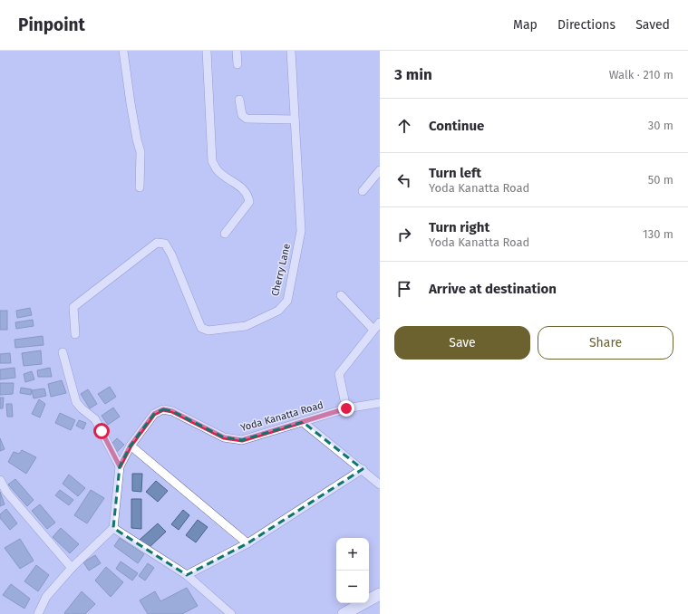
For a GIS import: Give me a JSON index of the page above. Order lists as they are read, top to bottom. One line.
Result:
{"streets":{"street":["Cherry Lane","Yoda Kanatta Road"]},"page":{"header":"Pinpoint","nav":["Map","Directions","Saved"],"heading":["3 min","Walk · 210 m"],"list":[["Continue","30 m"],["Turn left","Yoda Kanatta Road","50 m"],["Turn right","Yoda Kanatta Road","130 m"],"Arrive at destination"],"buttons":["Save","Share"],"map_buttons":["+","−"]}}
